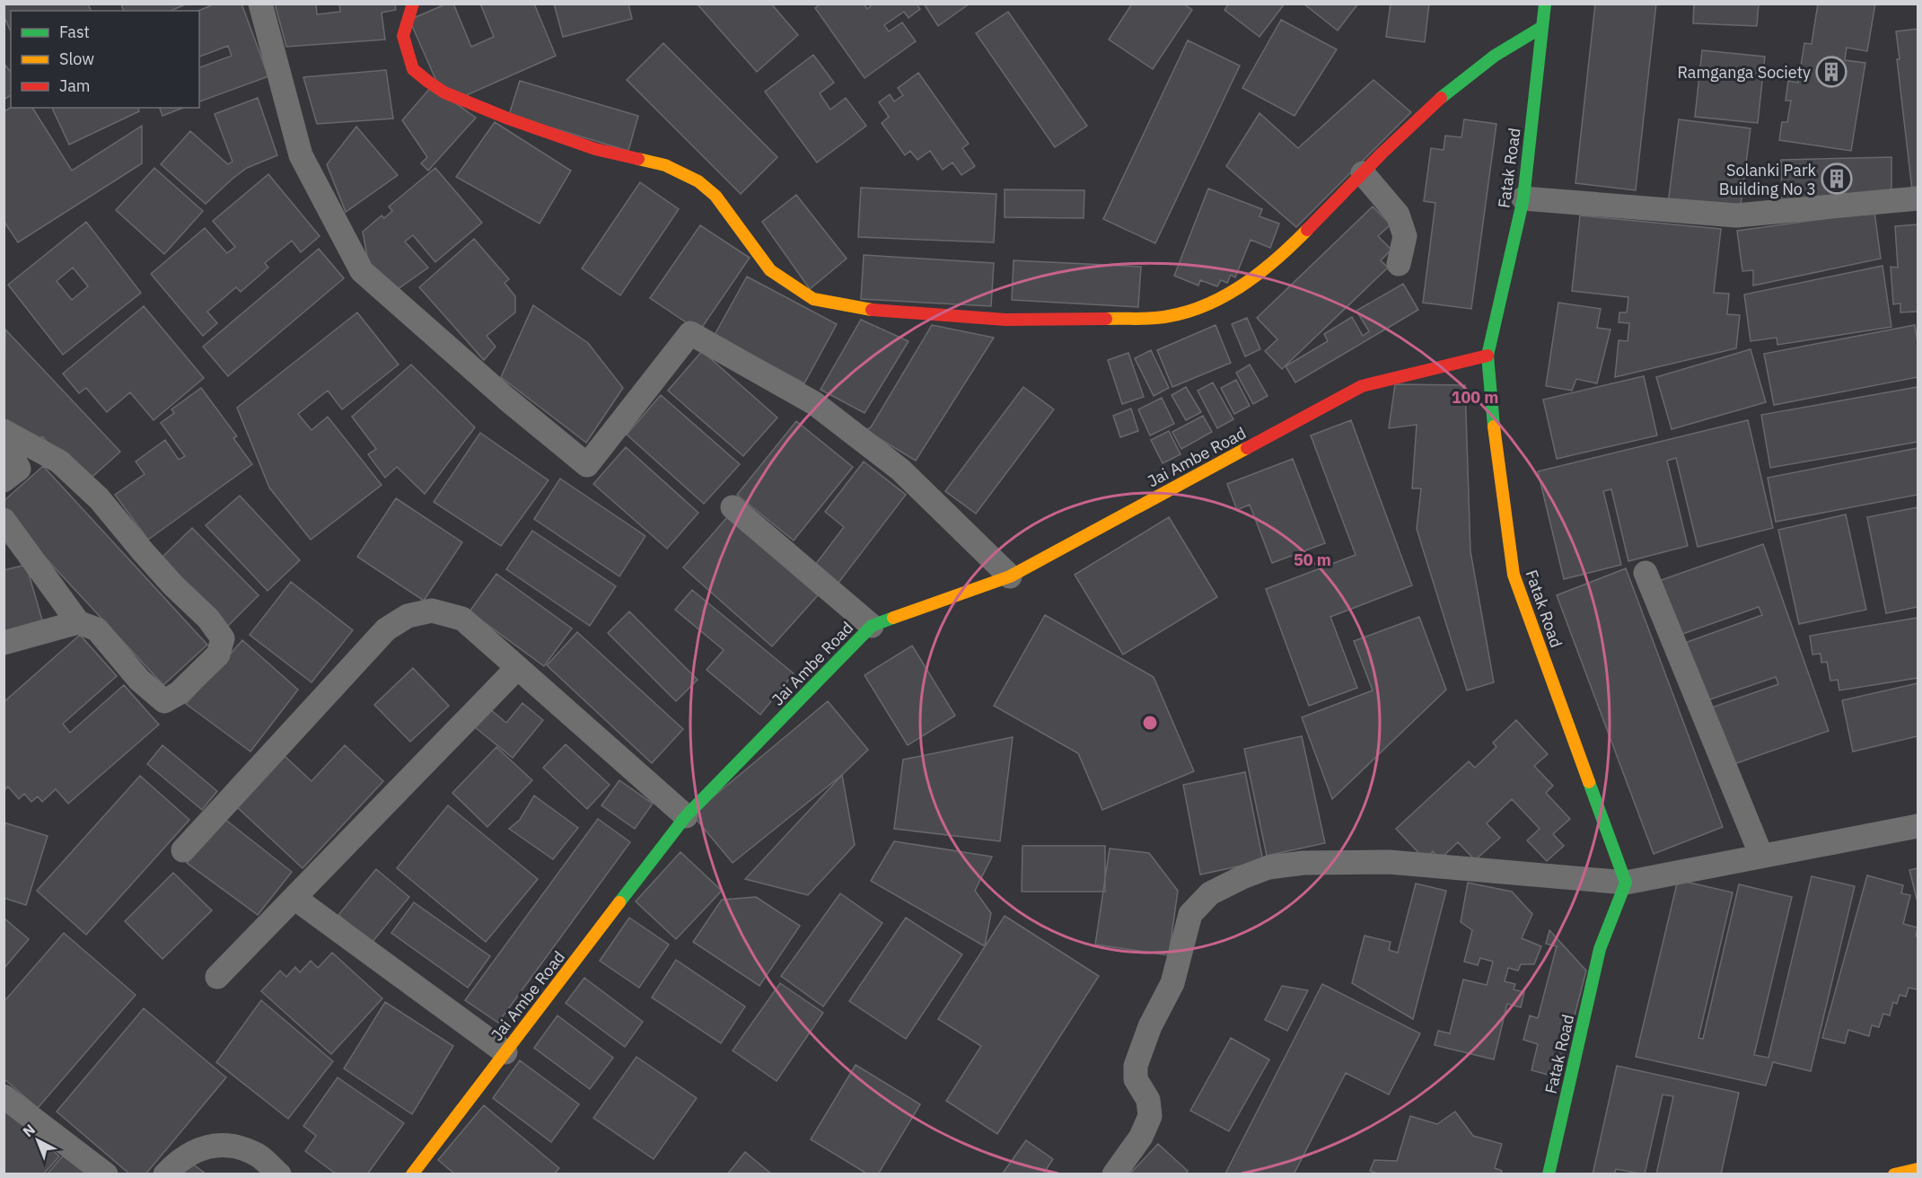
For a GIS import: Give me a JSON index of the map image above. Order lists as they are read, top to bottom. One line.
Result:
{"streets":{"street":["Fatak Road","Jai Ambe Road"]},"crossings":[["Fatak Road","Jai Ambe Road"]],"places":{"building":["Ramganga Society","Solanki Park Building No 3"]},"legend":["Fast","Slow","Jam"],"north":"top left","rings":["100 m","50 m"]}
